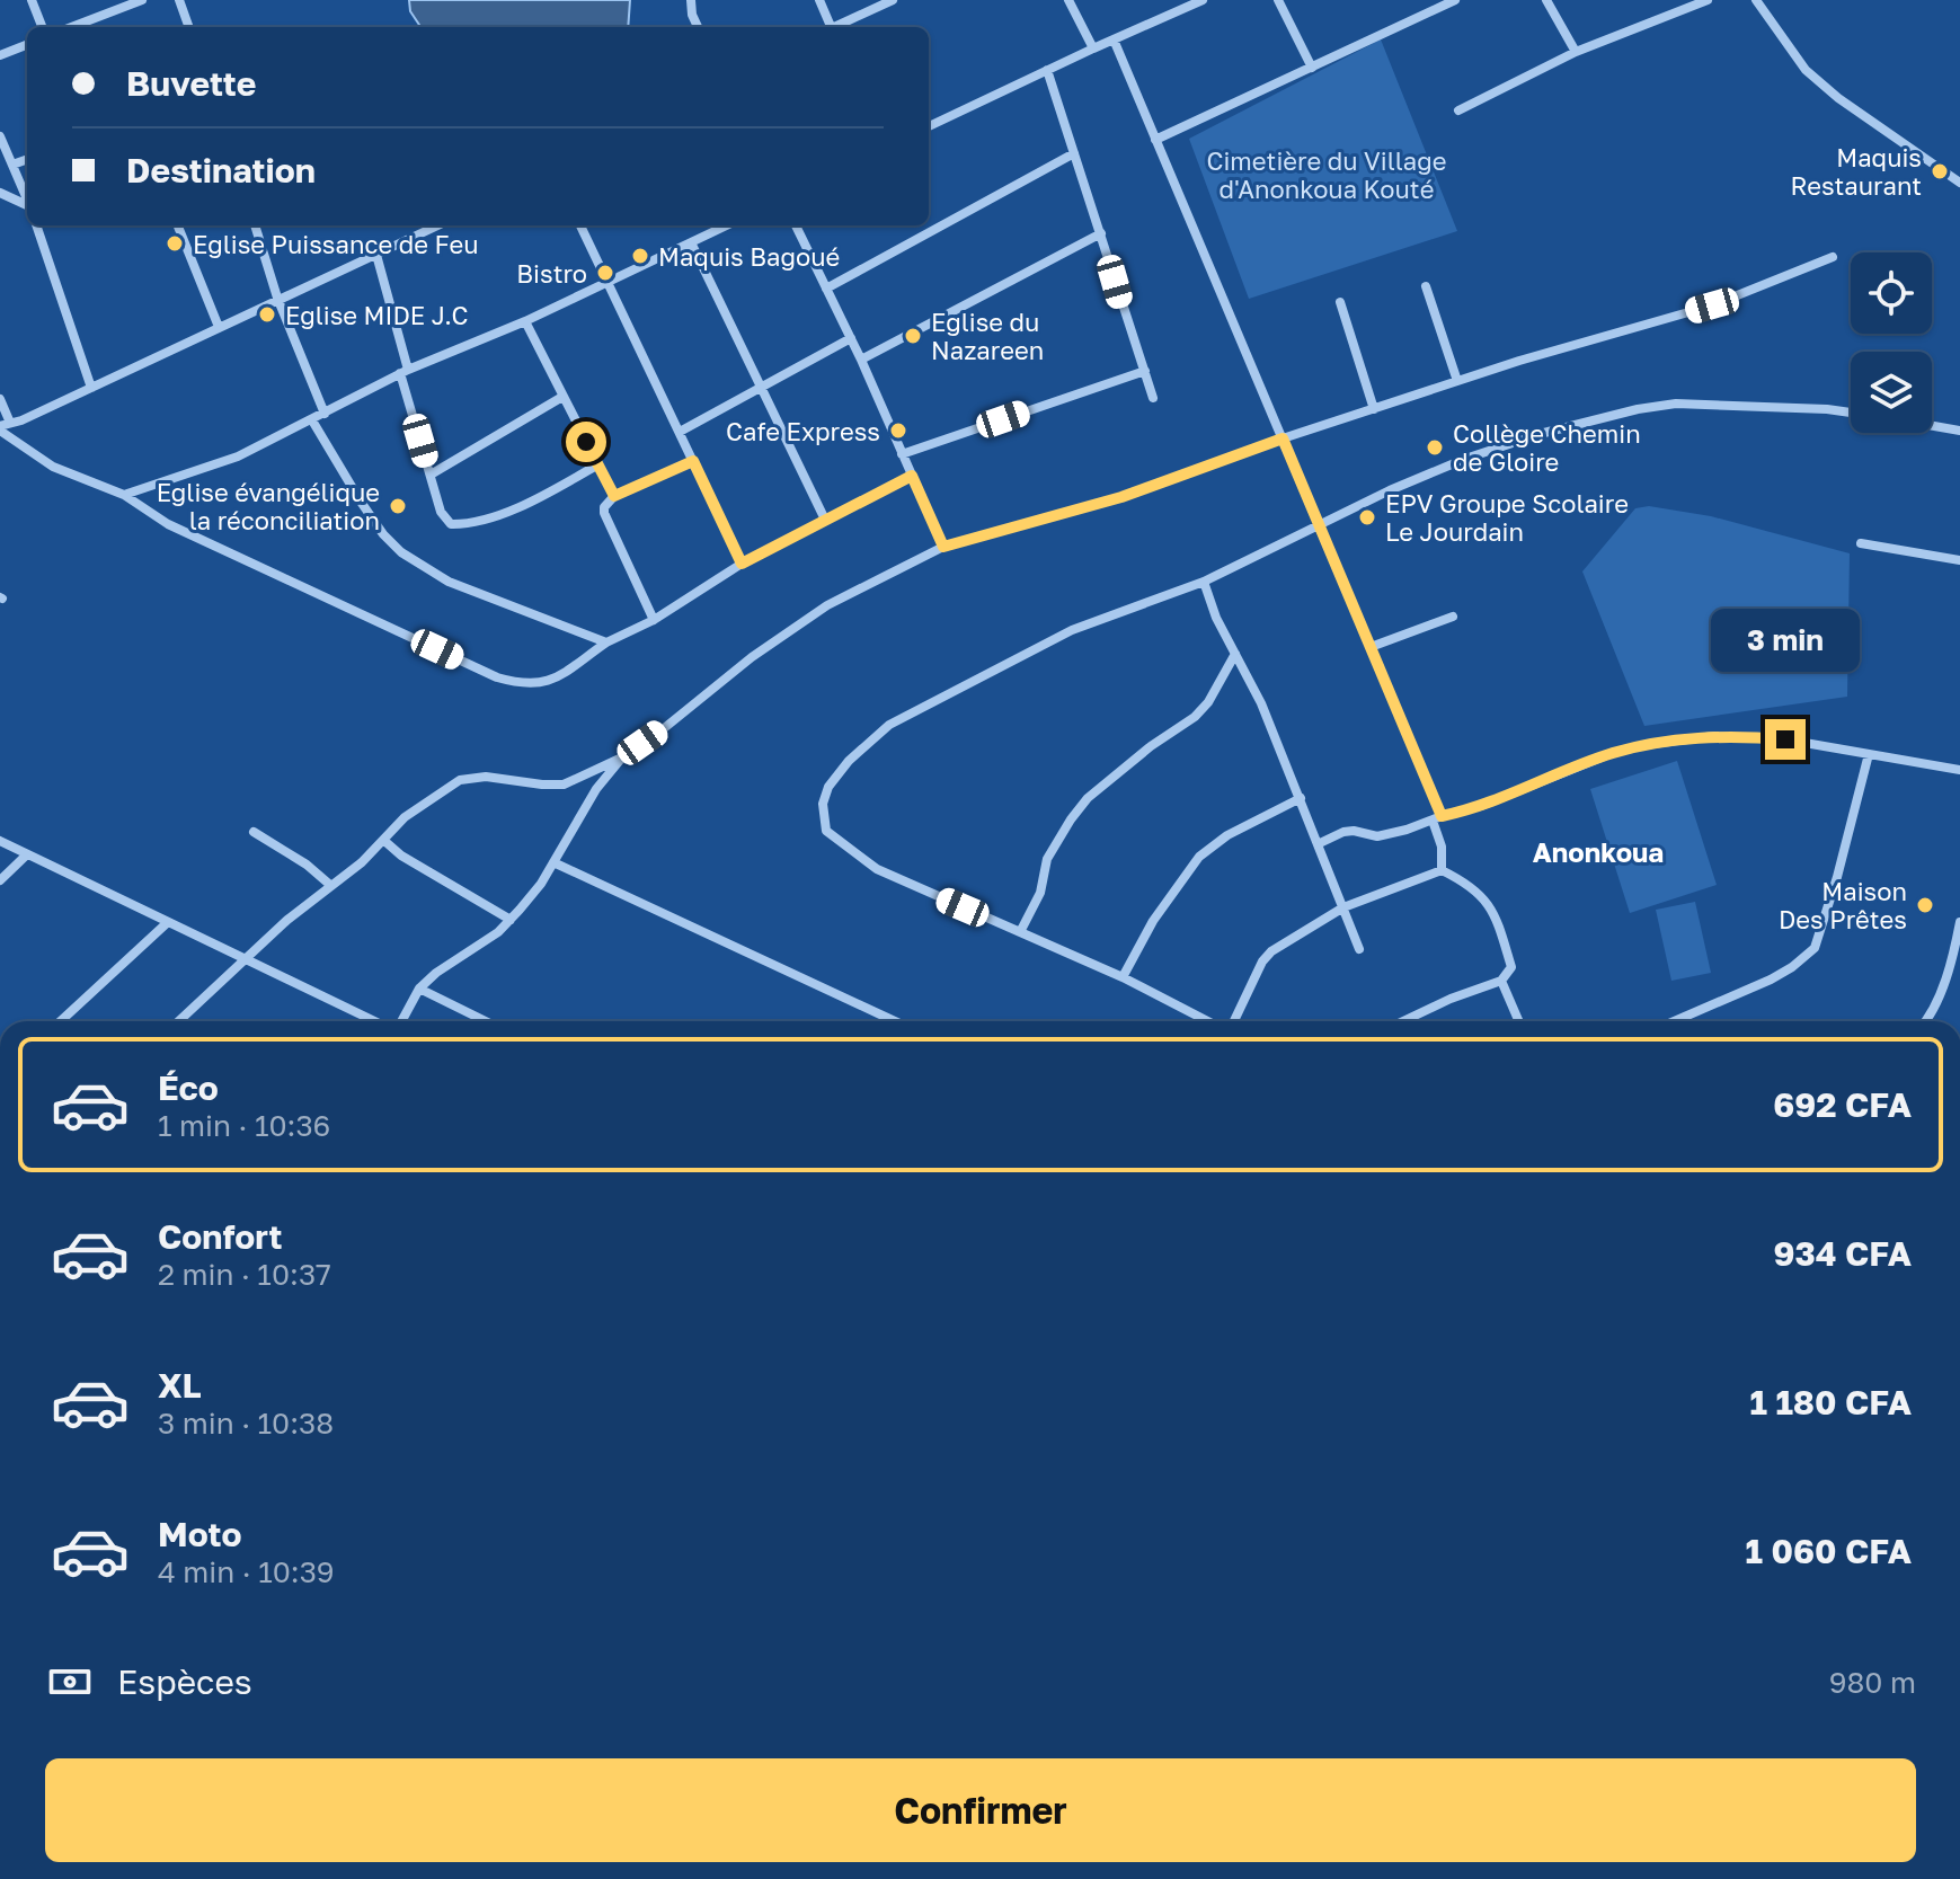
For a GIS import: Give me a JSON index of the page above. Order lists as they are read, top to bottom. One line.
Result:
{"districts":["Anonkoua"],"parks":["Cimetière du Village d'Anonkoua Kouté"],"places":["Maquis Restaurant","Eglise Puissance de Feu","Maquis Bagoué","Bistro","Eglise MIDE J.C","Eglise du Nazareen","Cafe Express","Collège Chemin de Gloire","Eglise évangélique la réconciliation","EPV Groupe Scolaire Le Jourdain","Maison Des Prêtes"],"page":{"banner":["Buvette","Destination"],"bubble":"3 min","list":[{"name":"Éco","note":"1 min · 10:36","value":"692 CFA"},{"name":"Confort","note":"2 min · 10:37","value":"934 CFA"},{"name":"XL","note":"3 min · 10:38","value":"1 180 CFA"},{"name":"Moto","note":"4 min · 10:39","value":"1 060 CFA"}],"pay":["Espèces","980 m"],"buttons":"Confirmer"}}
